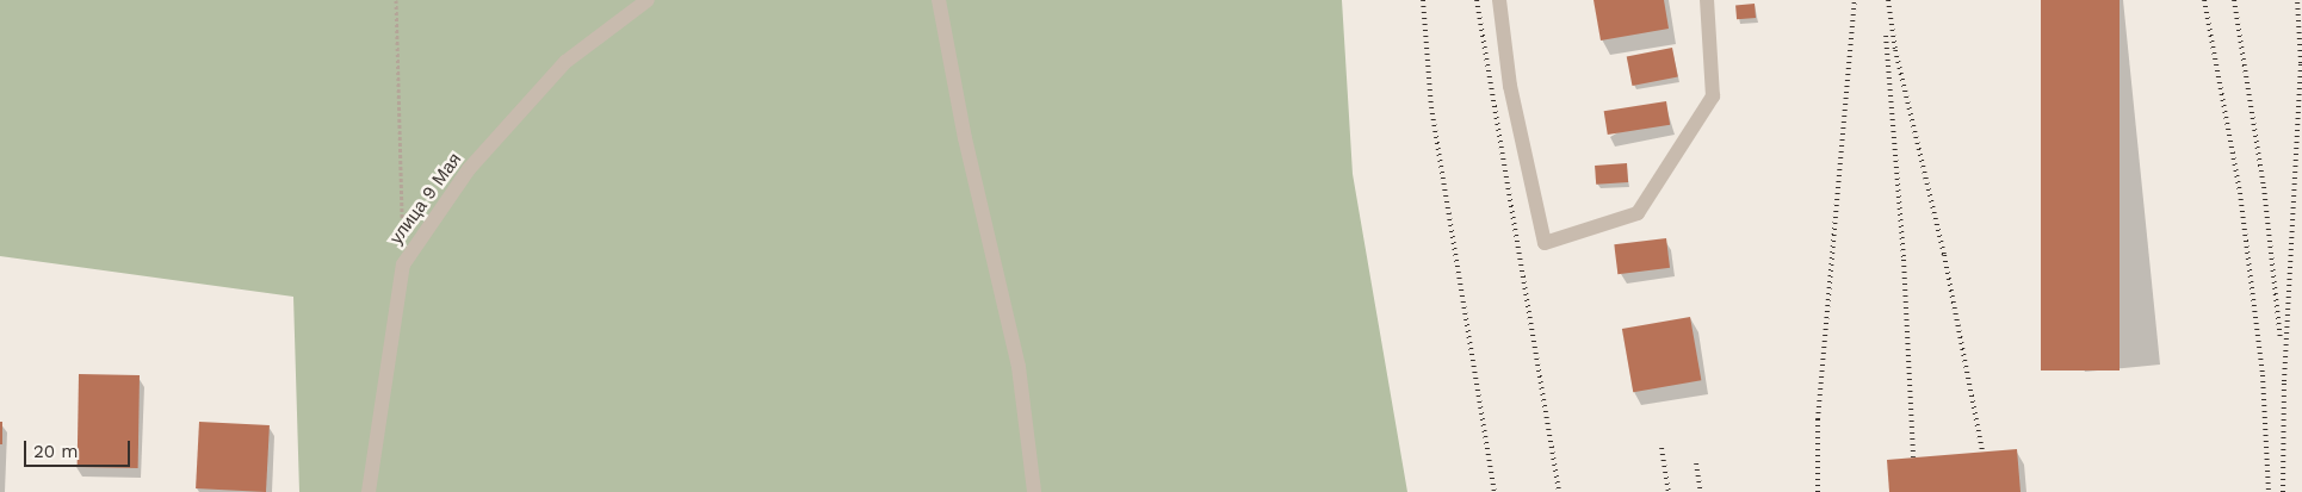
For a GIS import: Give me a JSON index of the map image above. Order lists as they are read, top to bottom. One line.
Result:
{"streets":{"street":["улица 9 Мая"]},"scale_bar":"20 m"}
